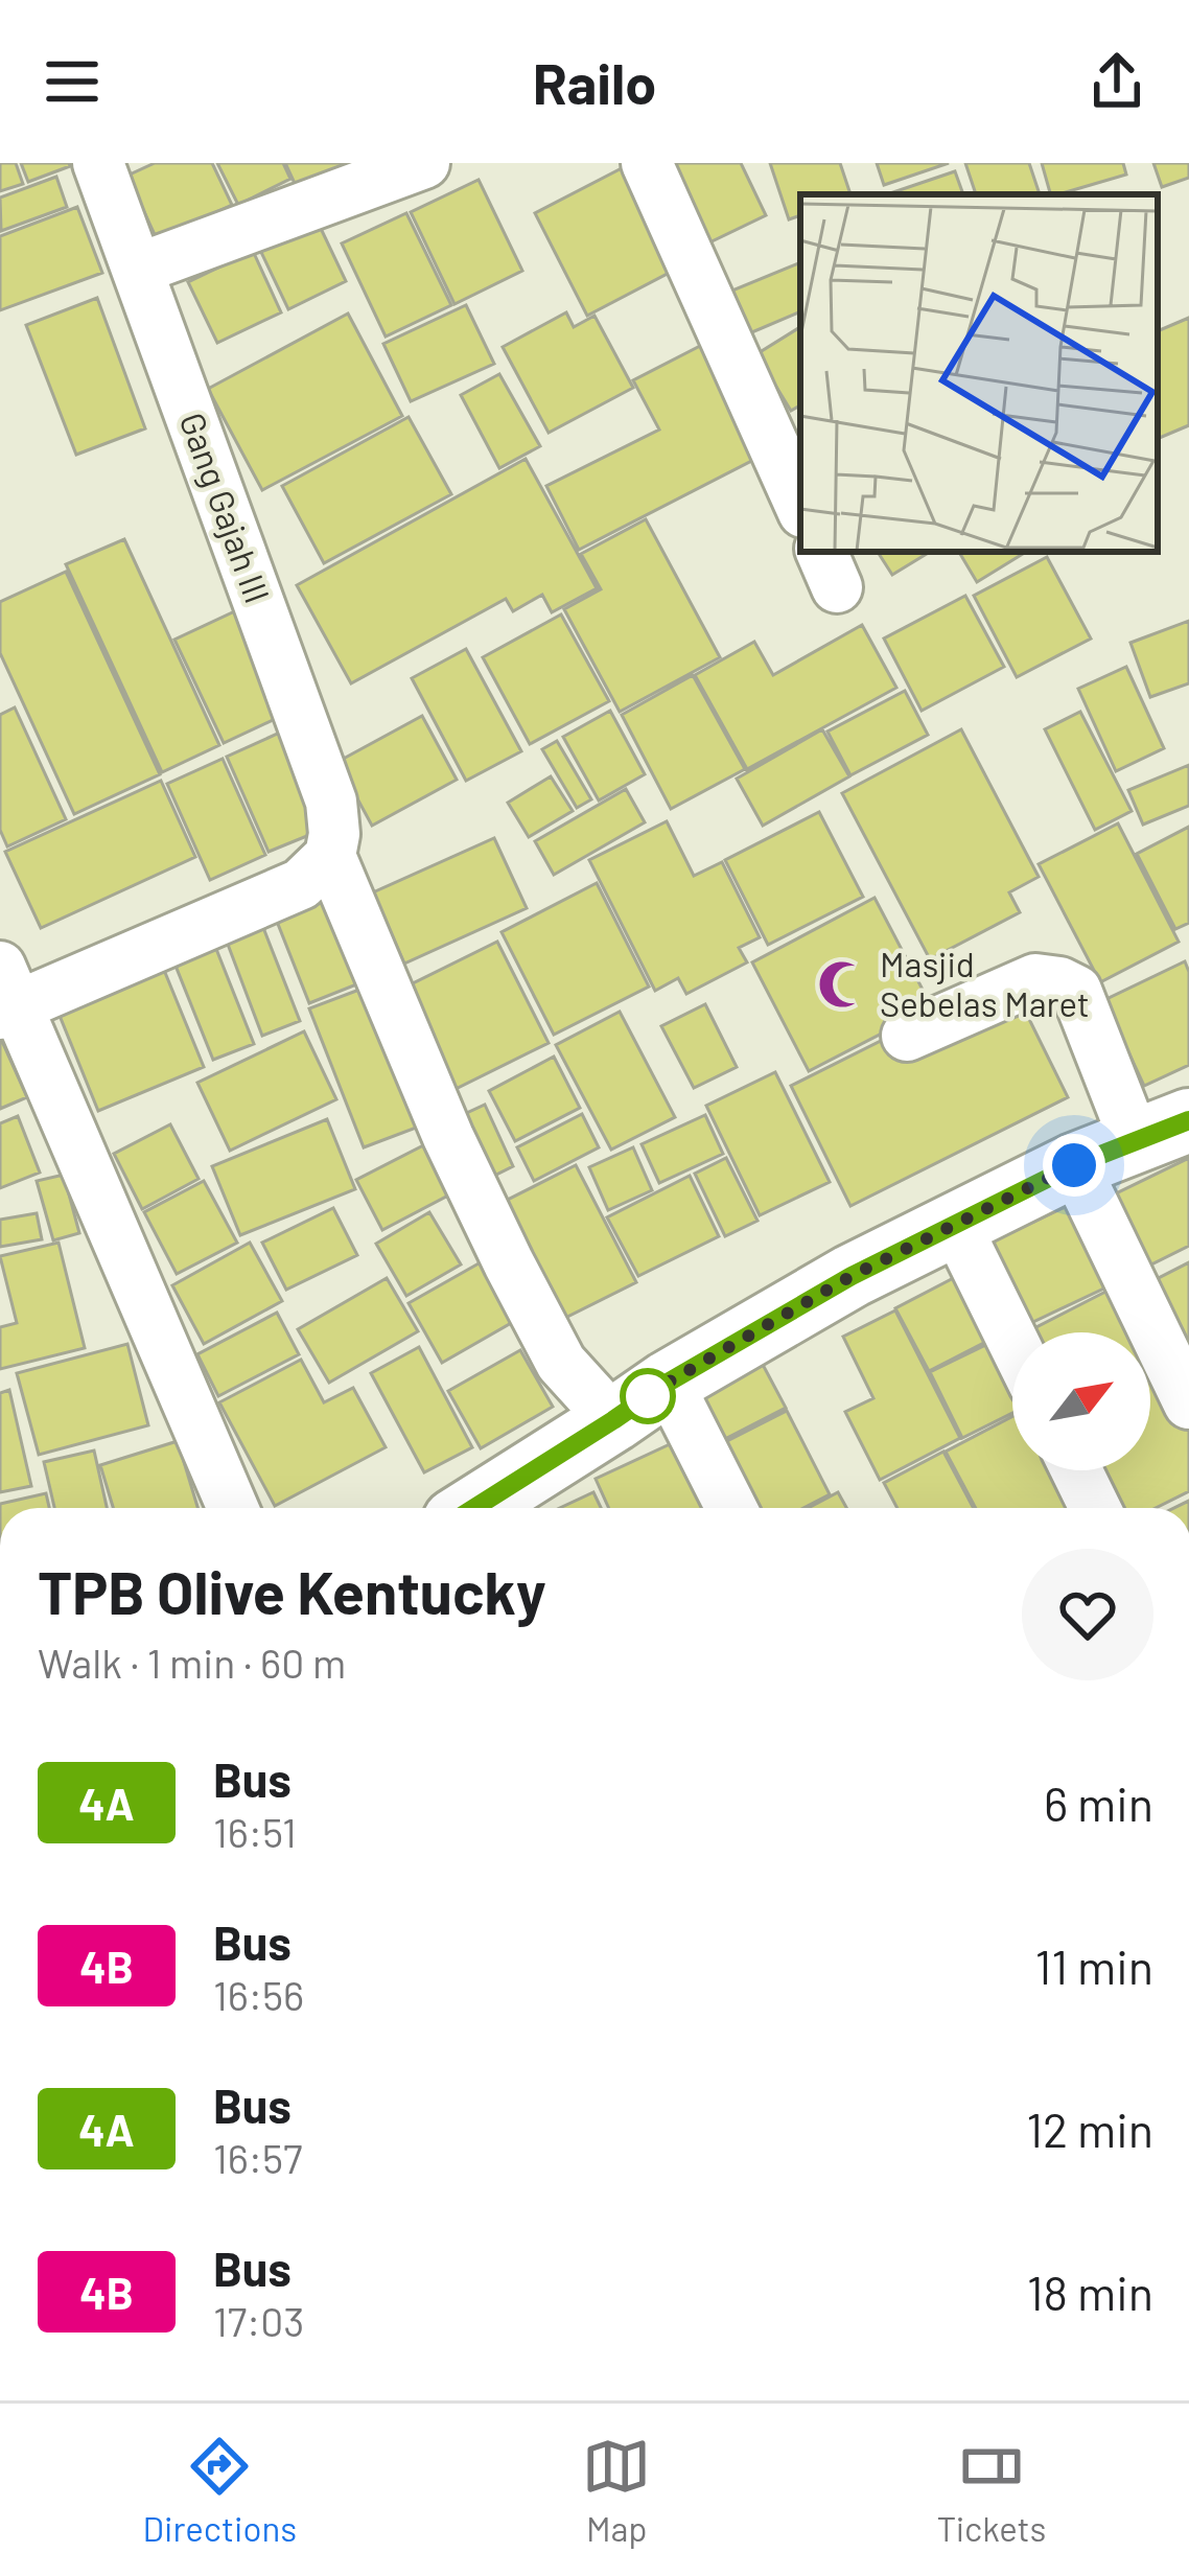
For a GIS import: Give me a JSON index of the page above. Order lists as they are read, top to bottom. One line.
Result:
{"streets":{"street":["Gang Gajah III"]},"places":{"mosque":["Masjid Sebelas Maret"]},"lines":["bus line 4A"],"north":"top right","page":{"header":"Railo","heading":["TPB Olive Kentucky","Walk · 1 min · 60 m"],"list":[{"mark":"4A","name":"Bus","note":"16:51","value":"6 min"},{"mark":"4B","name":"Bus","note":"16:56","value":"11 min"},{"mark":"4A","name":"Bus","note":"16:57","value":"12 min"},{"mark":"4B","name":"Bus","note":"17:03","value":"18 min"}],"tabs":["Directions","Map","Tickets"]}}
